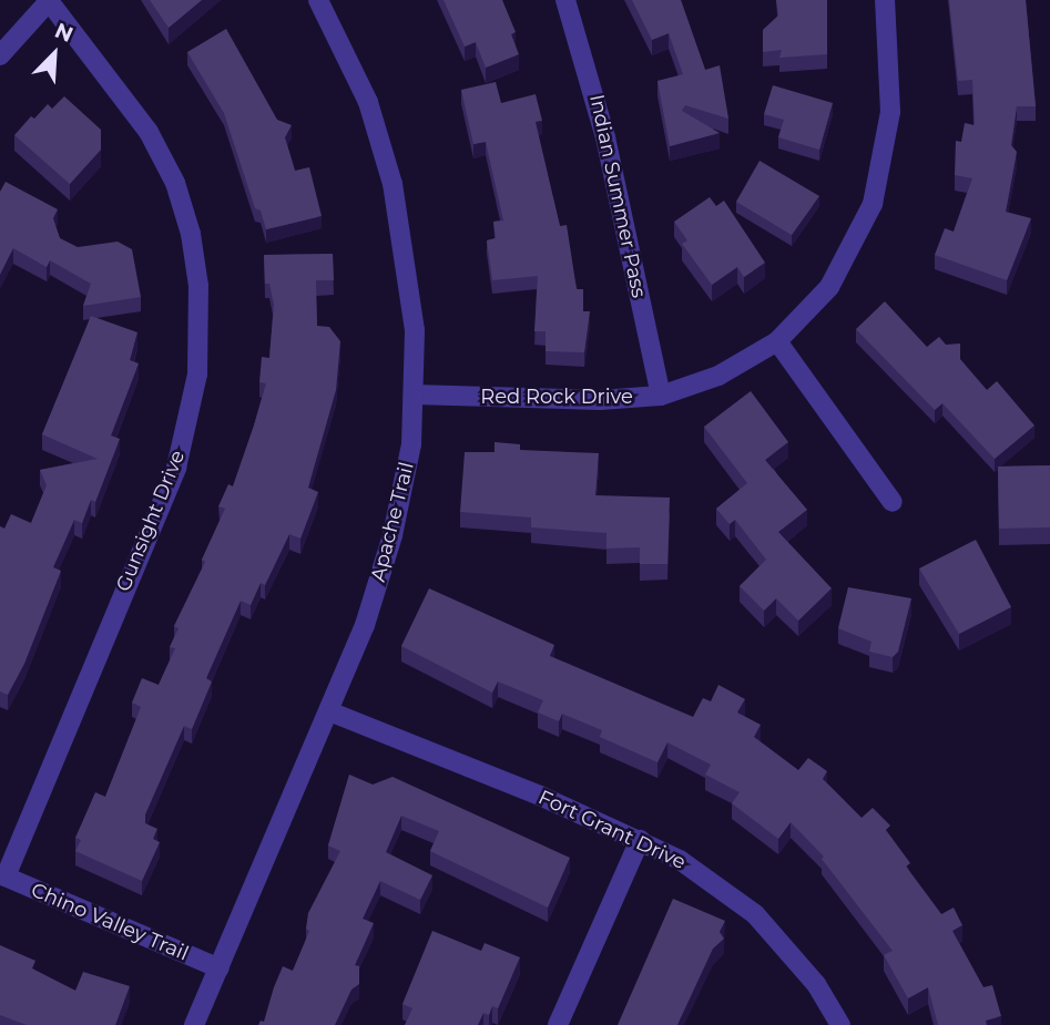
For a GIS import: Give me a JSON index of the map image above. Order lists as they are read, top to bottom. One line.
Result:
{"streets":{"street":["Indian Summer Pass","Red Rock Drive","Gunsight Drive","Apache Trail","Fort Grant Drive","Chino Valley Trail"]},"crossings":[["Indian Summer Pass","Red Rock Drive"],["Red Rock Drive","Apache Trail"],["Gunsight Drive","Chino Valley Trail"],["Apache Trail","Fort Grant Drive"],["Apache Trail","Chino Valley Trail"]],"north":"top right"}
